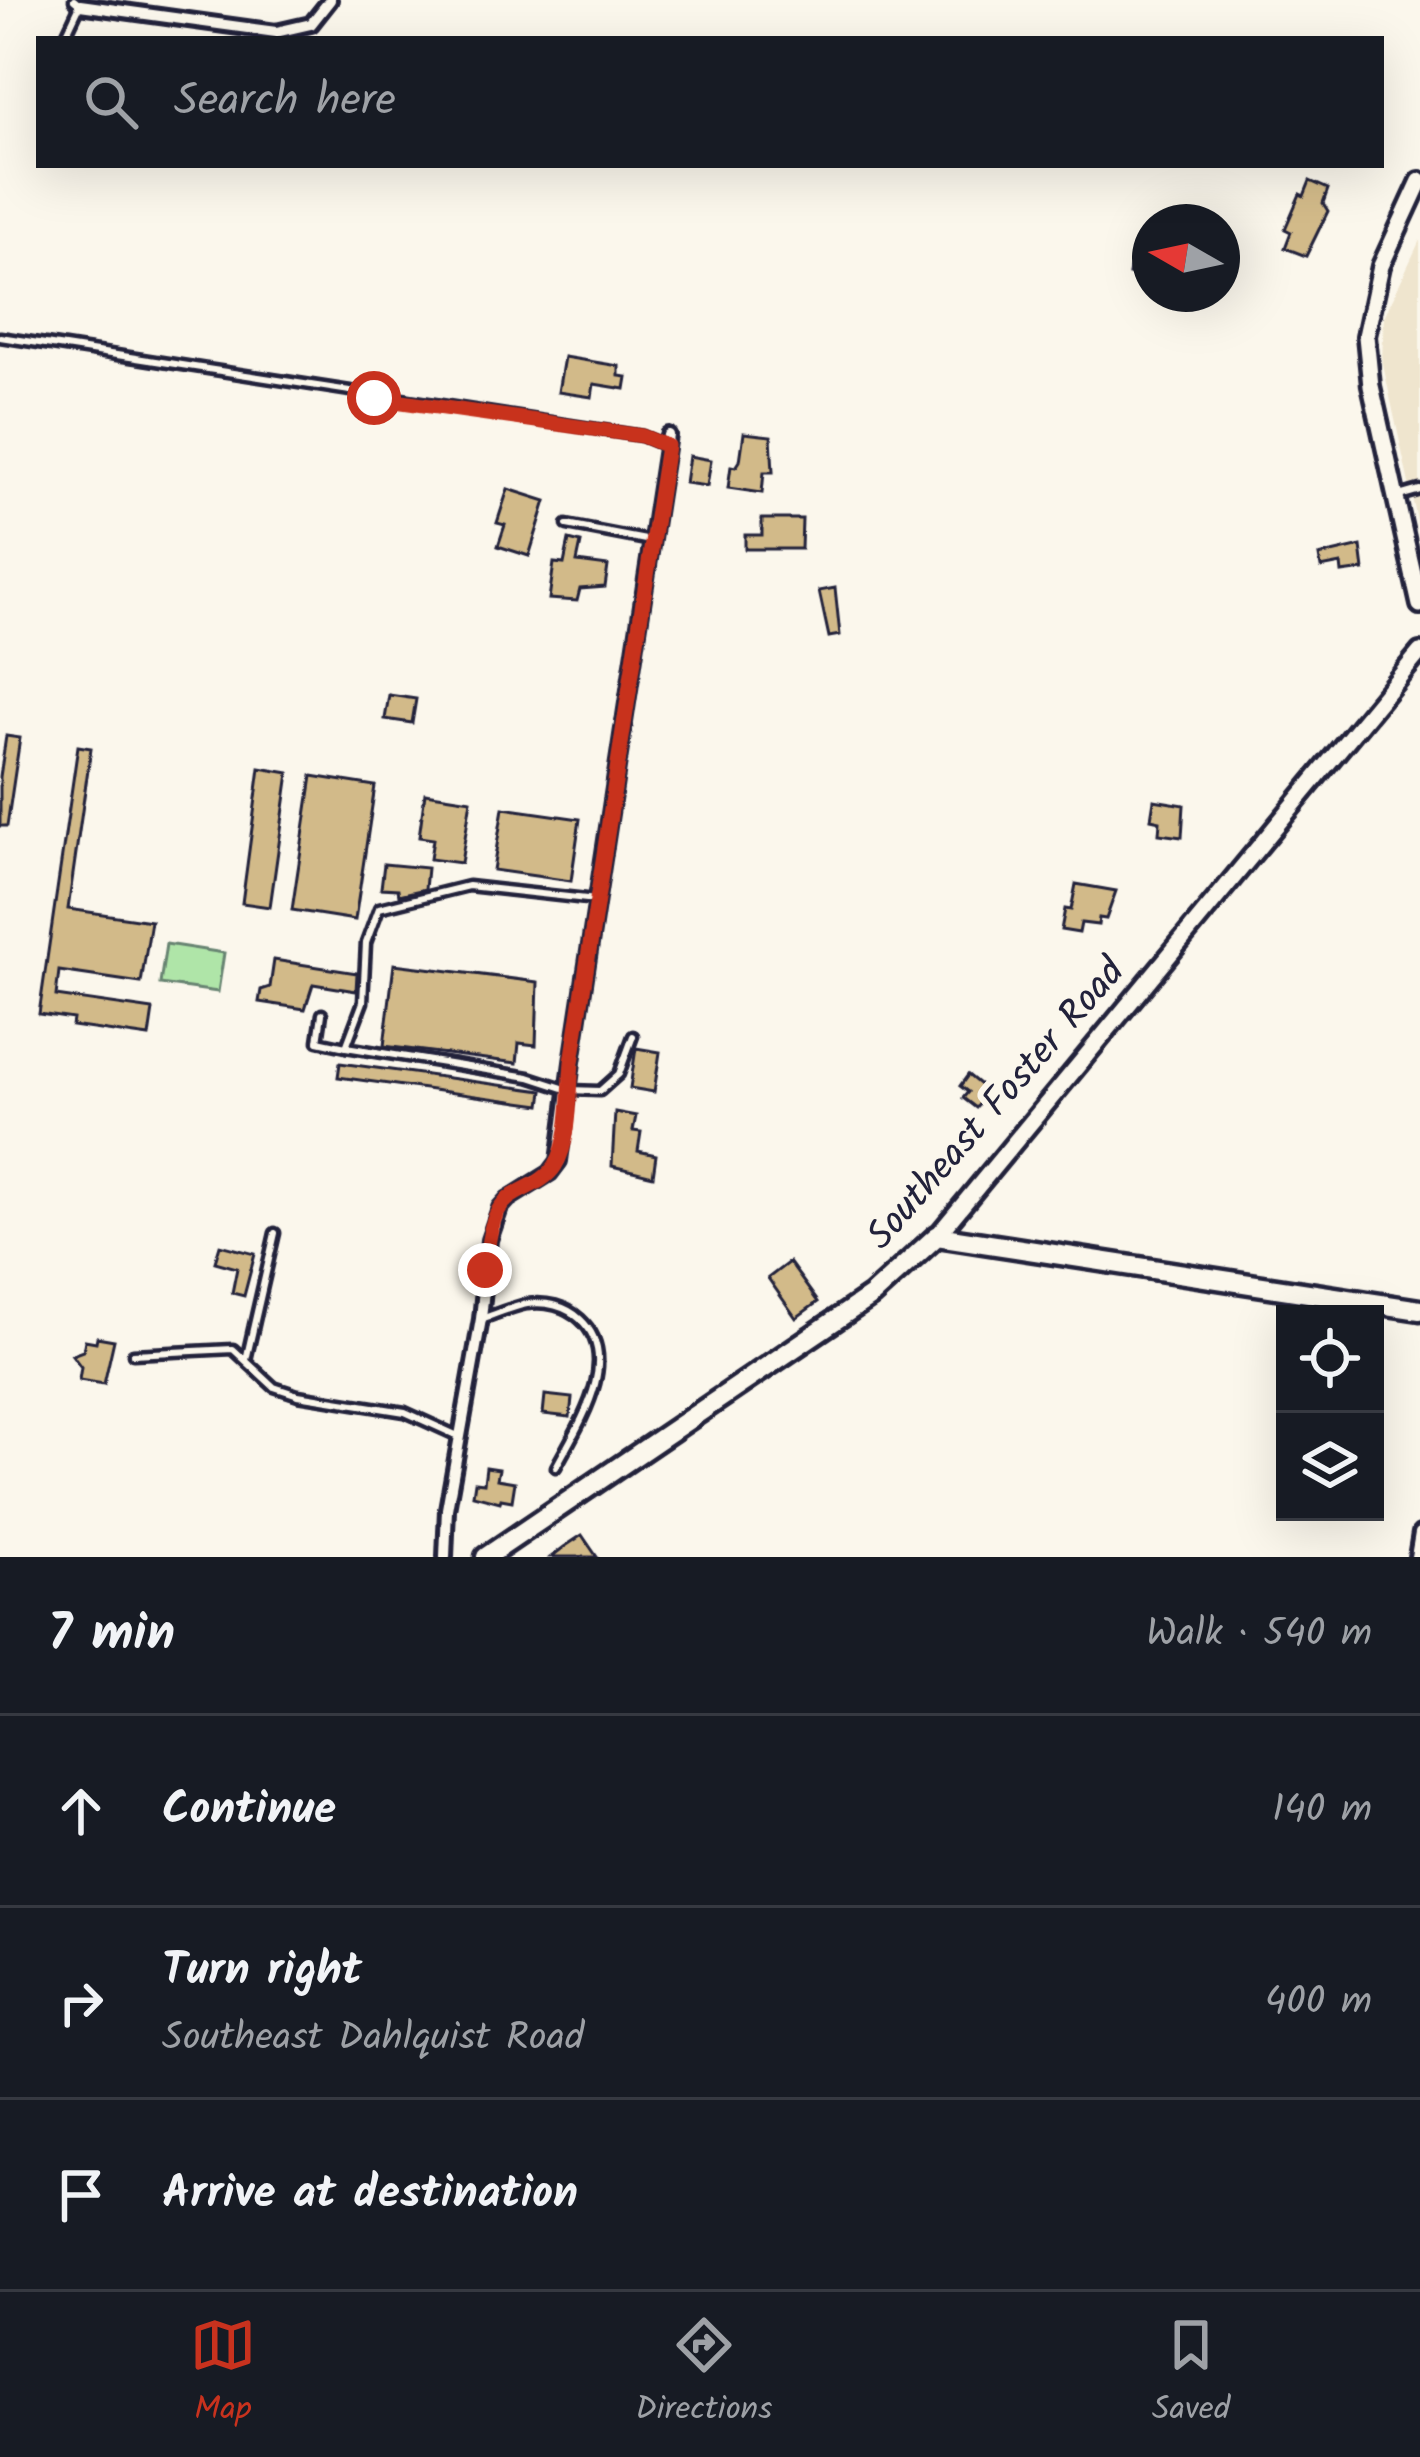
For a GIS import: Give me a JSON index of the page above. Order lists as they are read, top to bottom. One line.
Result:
{"streets":{"main road":["Southeast Foster Road"]},"north":"left","page":{"search":"Search here","heading":["7 min","Walk · 540 m"],"list":[["Continue","140 m"],["Turn right","Southeast Dahlquist Road","400 m"],"Arrive at destination"],"nav":["Map","Directions","Saved"]}}
